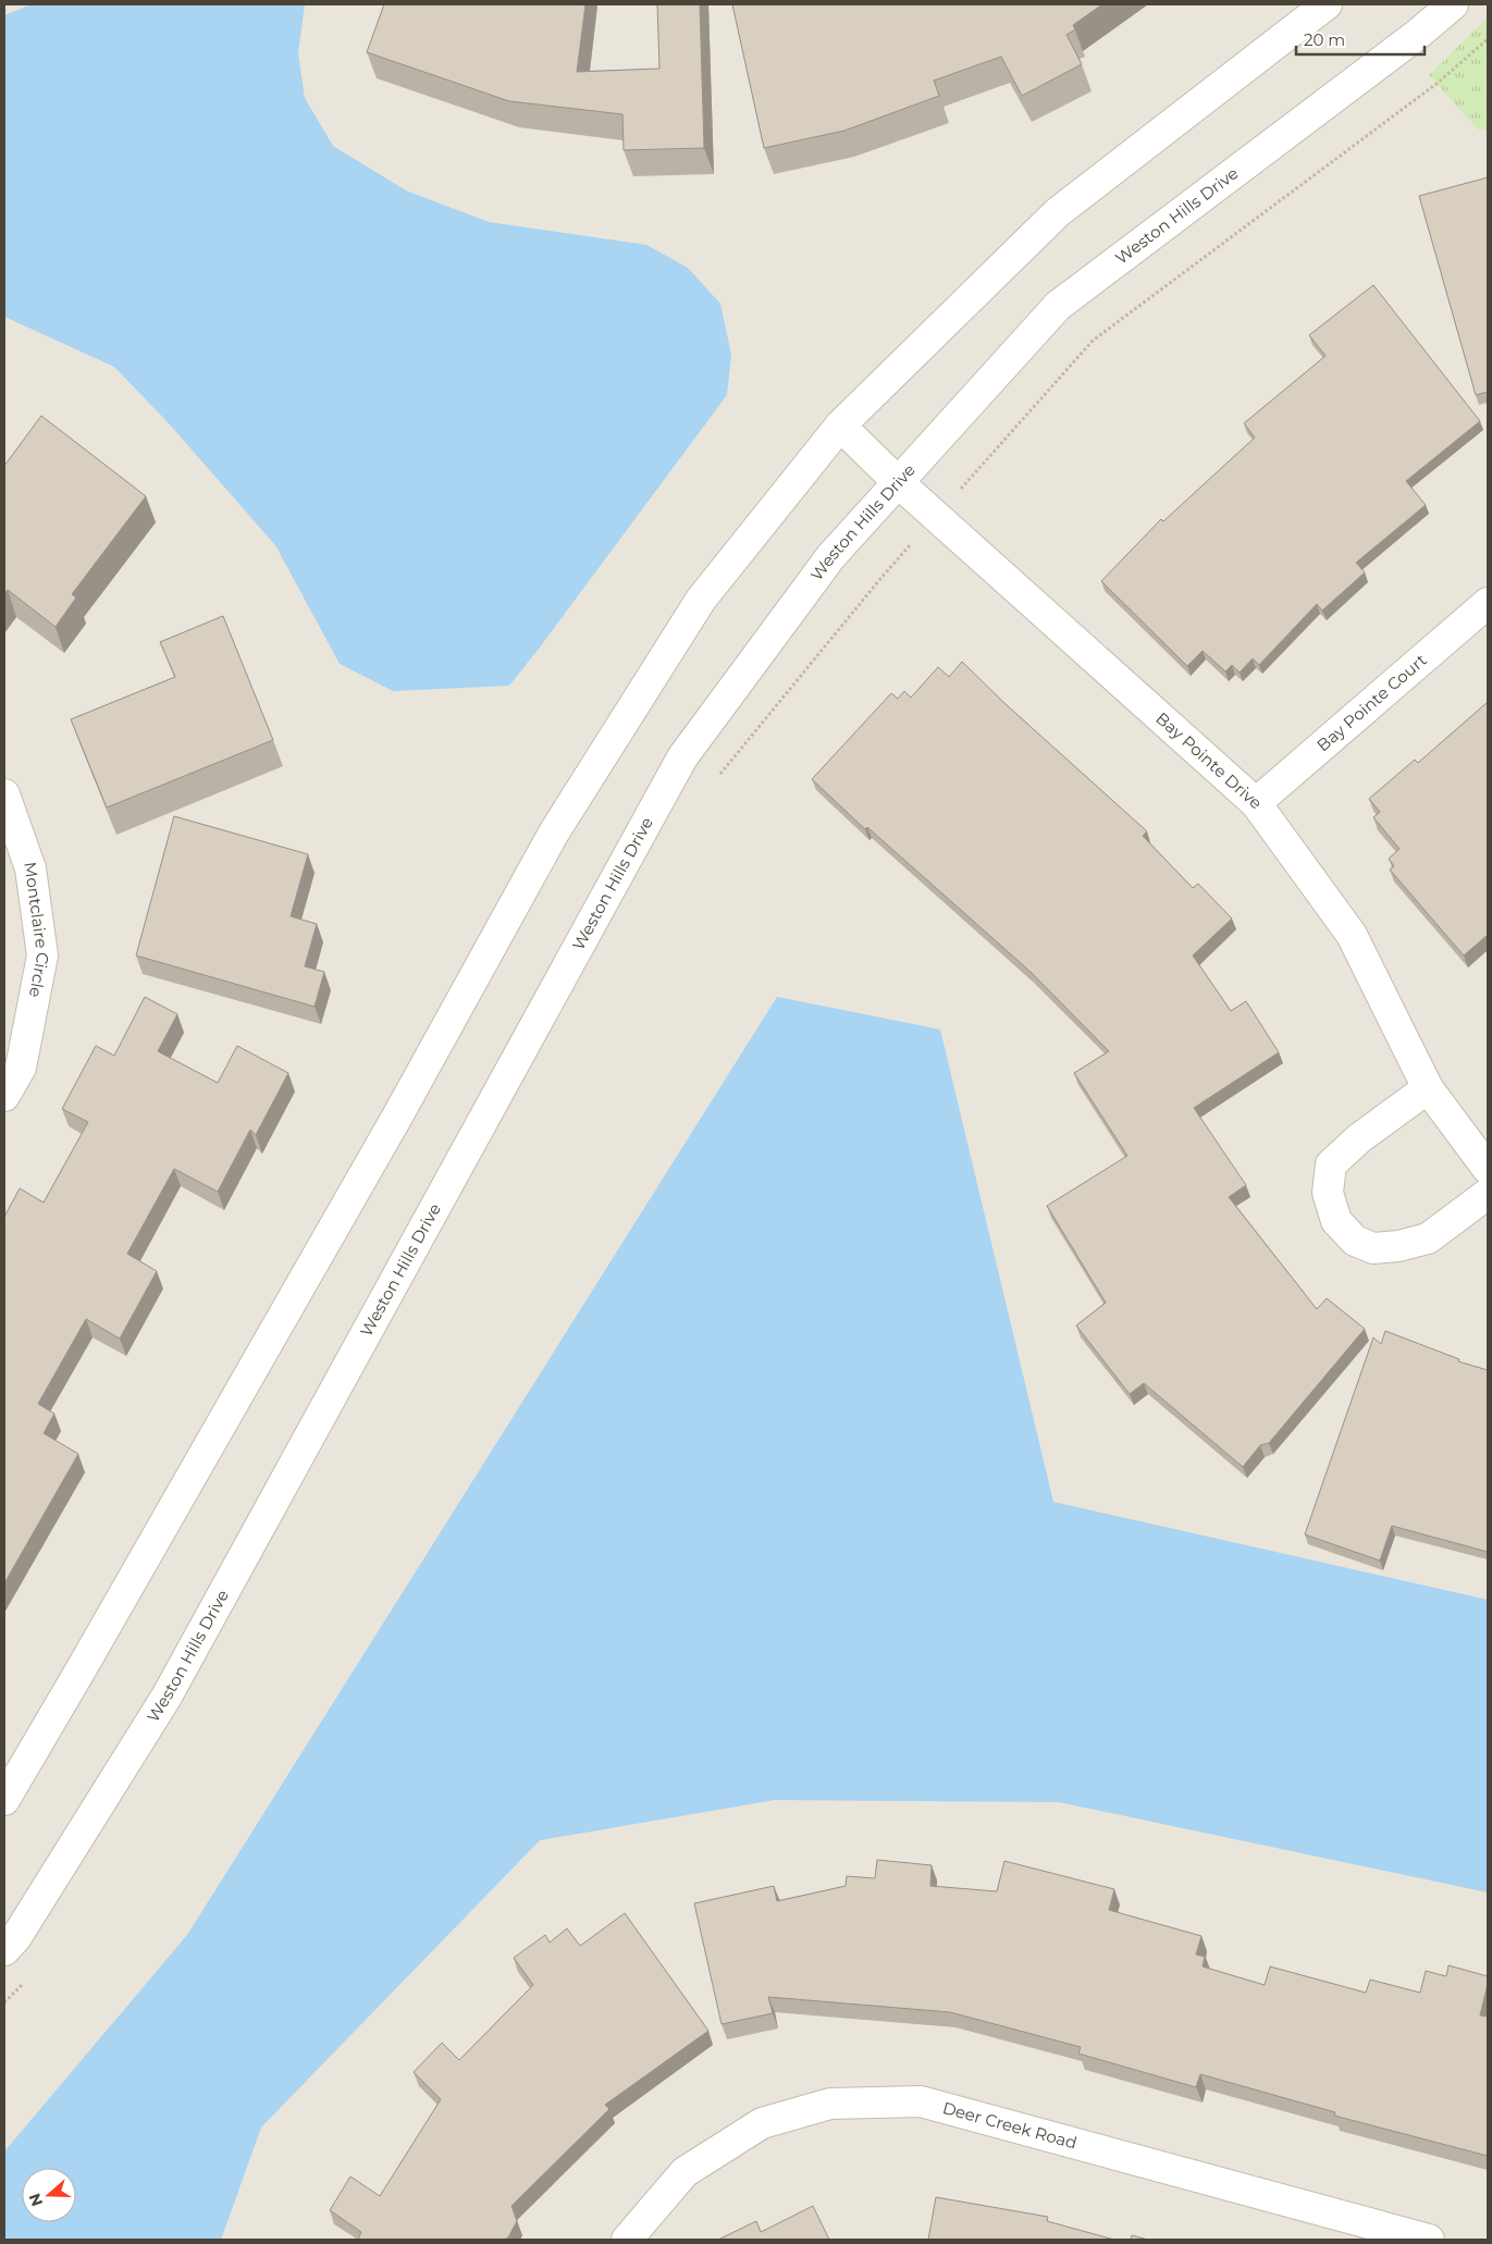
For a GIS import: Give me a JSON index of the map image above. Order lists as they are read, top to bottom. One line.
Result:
{"streets":{"street":["Weston Hills Drive","Bay Pointe Court","Bay Pointe Drive","Montclaire Circle","Deer Creek Road"]},"crossings":[["Weston Hills Drive","Bay Pointe Drive"],["Bay Pointe Court","Bay Pointe Drive"]],"scale_bar":"20 m","north":"left"}
